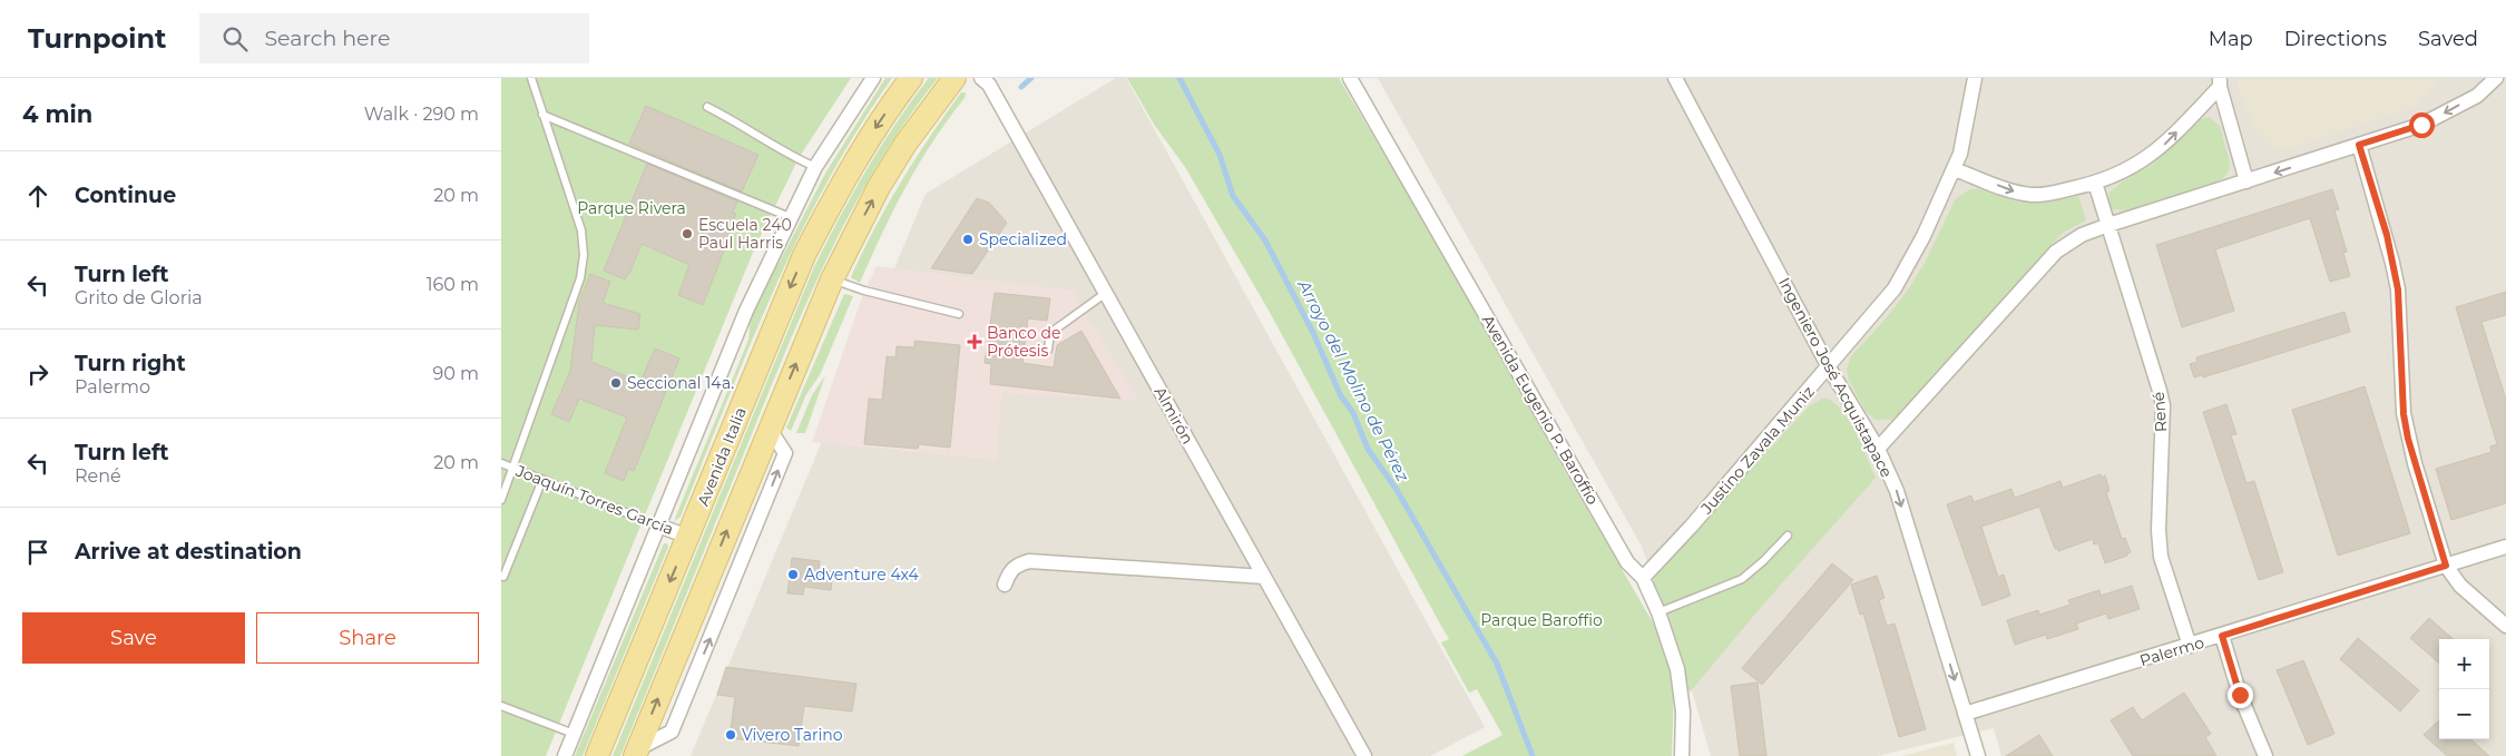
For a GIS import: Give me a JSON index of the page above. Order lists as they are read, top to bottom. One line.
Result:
{"streets":{"main road":["Avenida Italia"],"street":["Ingeniero José Acquistapace","Avenida Eugenio P. Baroffio","René","Almirón","Justino Zavala Muniz","Joaquín Torres García","Palermo"]},"crossings":[["Ingeniero José Acquistapace","Justino Zavala Muniz"],["Ingeniero José Acquistapace","Palermo"],["Avenida Eugenio P. Baroffio","Justino Zavala Muniz"],["René","Palermo"],["Avenida Italia","Joaquín Torres García"]],"one_way":["Ingeniero José Acquistapace"],"water":["Arroyo del Molino de Pérez"],"parks":["Parque Rivera","Parque Baroffio"],"places":{"other":["Escuela 240 Paul Harris","Specialized","Seccional 14a.","Adventure 4x4","Vivero Tarino"],"health":["Banco de Prótesis"]},"page":{"header":"Turnpoint","search":"Search here","nav":["Map","Directions","Saved"],"heading":["4 min","Walk · 290 m"],"list":[["Continue","20 m"],["Turn left","Grito de Gloria","160 m"],["Turn right","Palermo","90 m"],["Turn left","René","20 m"],"Arrive at destination"],"buttons":["Save","Share"],"map_buttons":["+","−"]}}
